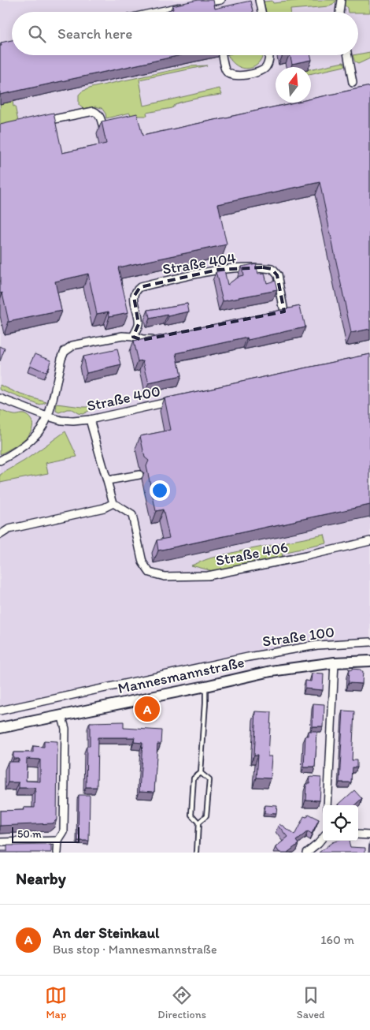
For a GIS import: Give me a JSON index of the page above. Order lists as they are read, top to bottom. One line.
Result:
{"streets":{"main road":["Mannesmannstraße"],"street":["Straße 404","Straße 400","Straße 406","Straße 100"]},"scale_bar":"50 m","north":"top","page":{"search":"Search here","pins":"A","scale":"50 m","heading":"Nearby","list":[{"mark":"A","name":"An der Steinkaul","note":"Bus stop · Mannesmannstraße","value":"160 m"}],"nav":["Map","Directions","Saved"]}}
